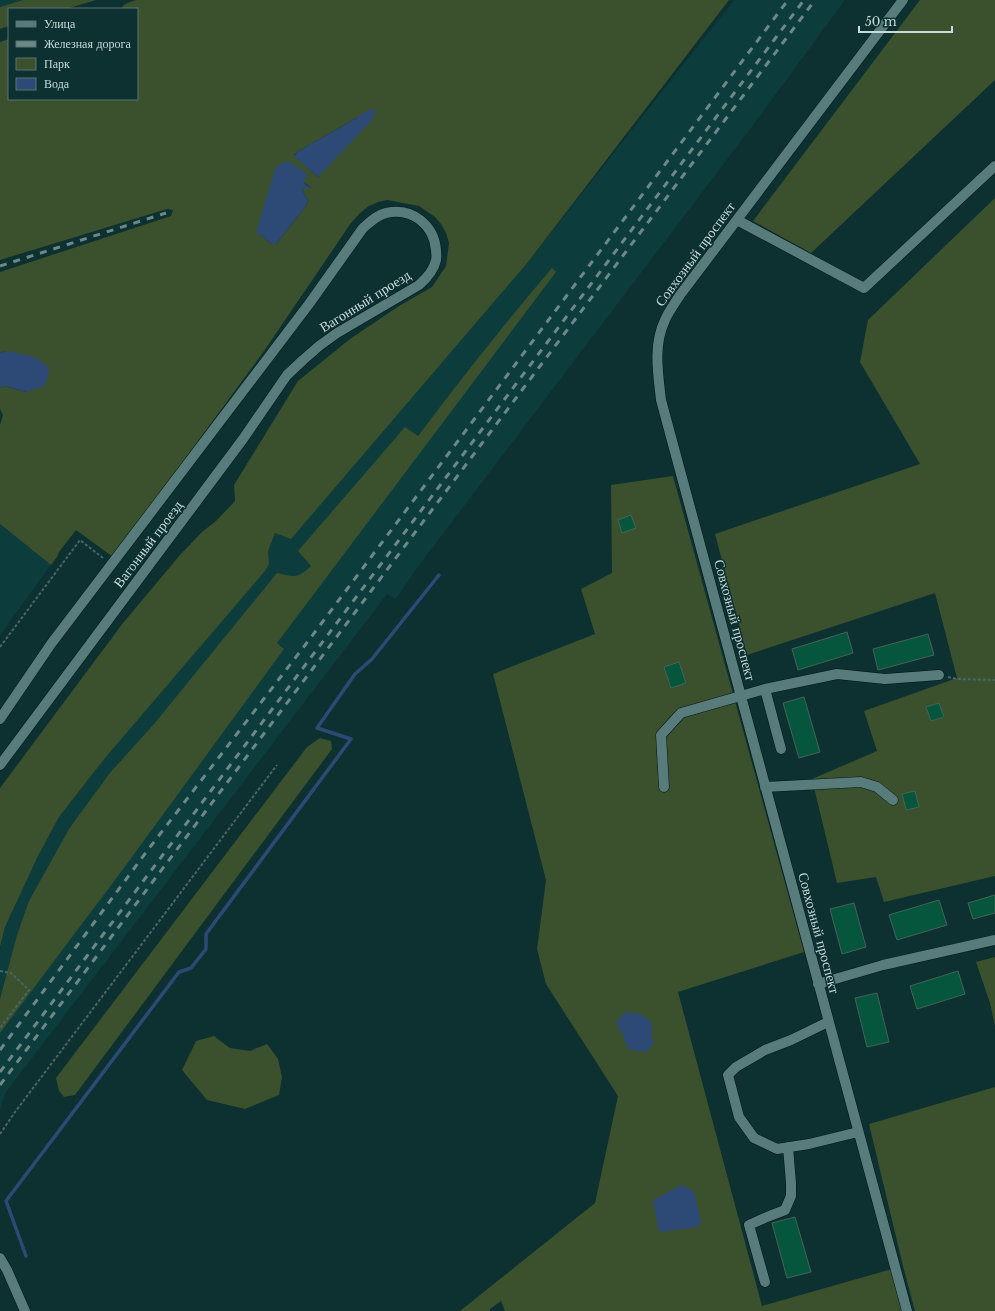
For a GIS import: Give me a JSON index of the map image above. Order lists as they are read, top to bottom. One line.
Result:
{"streets":{"street":["Совхозный проспект","Вагонный проезд"]},"legend":["Улица","Железная дорога","Парк","Вода"],"scale_bar":"50 m"}
